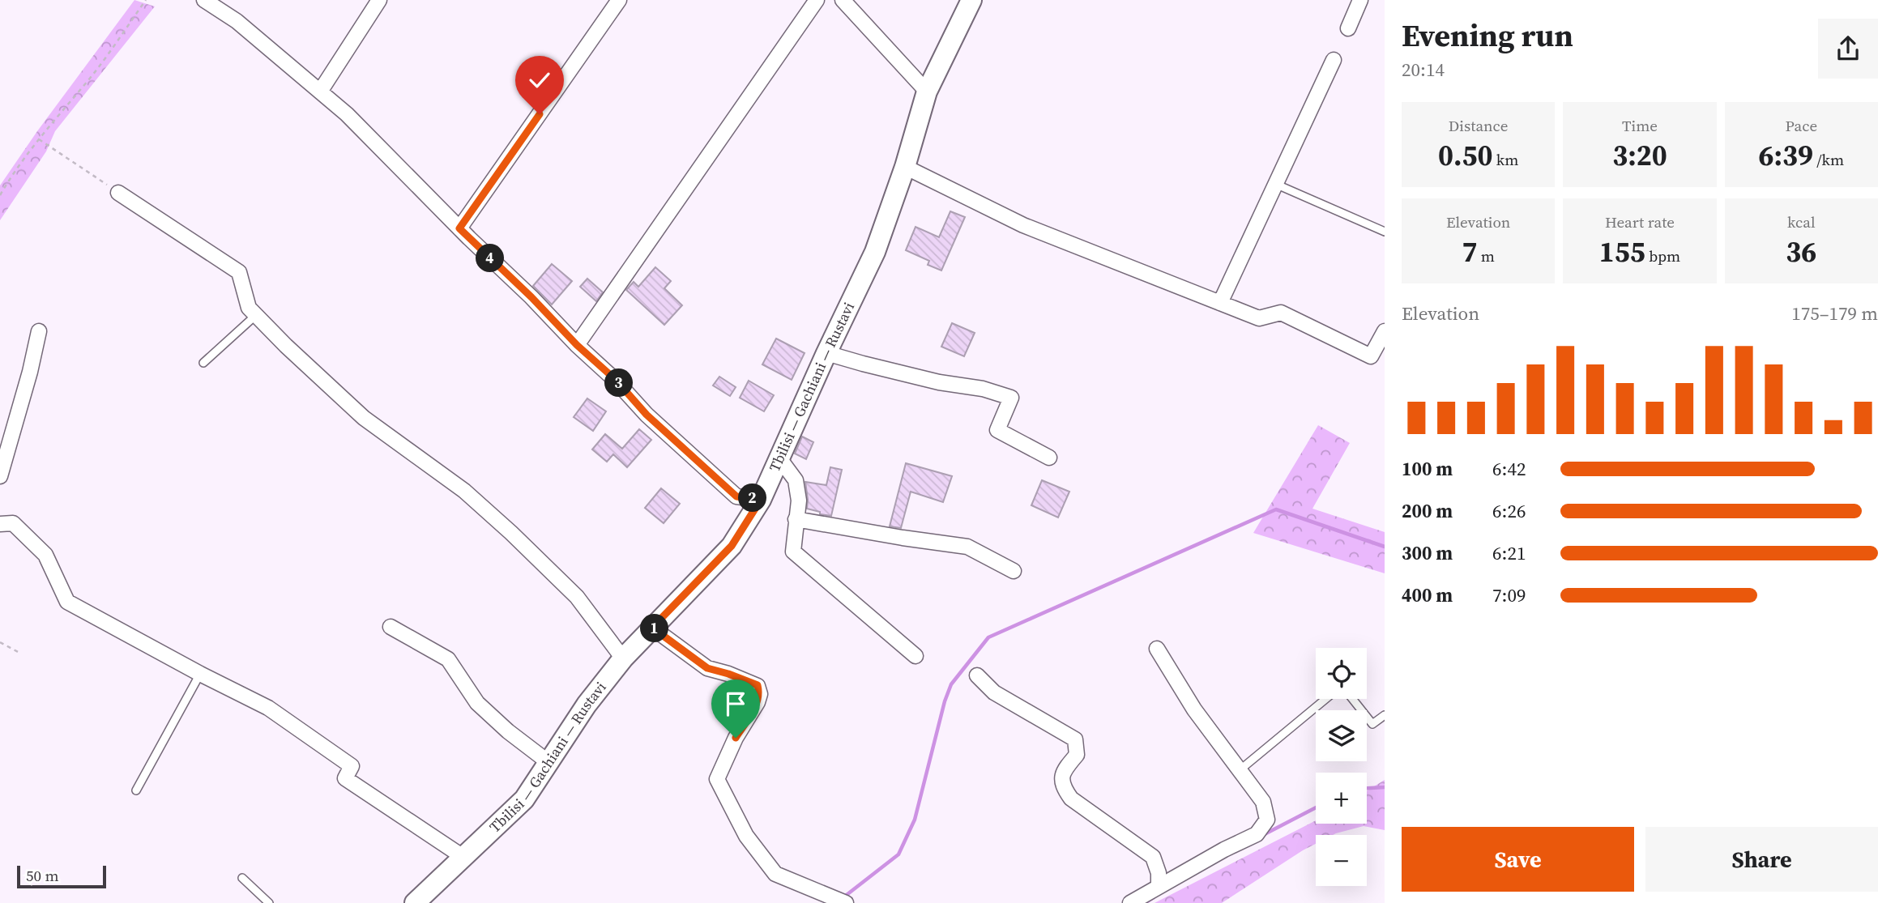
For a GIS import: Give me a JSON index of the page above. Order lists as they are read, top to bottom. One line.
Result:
{"streets":{"main road":["Tbilisi — Gachiani — Rustavi"]},"scale_bar":"50 m","page":{"heading":["Evening run","20:14"],"stats":[["Distance","0.50 km"],["Time","3:20"],["Pace","6:39 /km"],["Elevation","7 m"],["Heart rate","155 bpm"],["kcal","36"]],"pins":["4","3","2","1"],"chart":["Elevation","175–179 m"],"list":[{"name":"100 m","note":"6:42"},{"name":"200 m","note":"6:26"},{"name":"300 m","note":"6:21"},{"name":"400 m","note":"7:09"}],"map_buttons":["+","−"],"buttons":["Save","Share"],"scale":"50 m"}}
